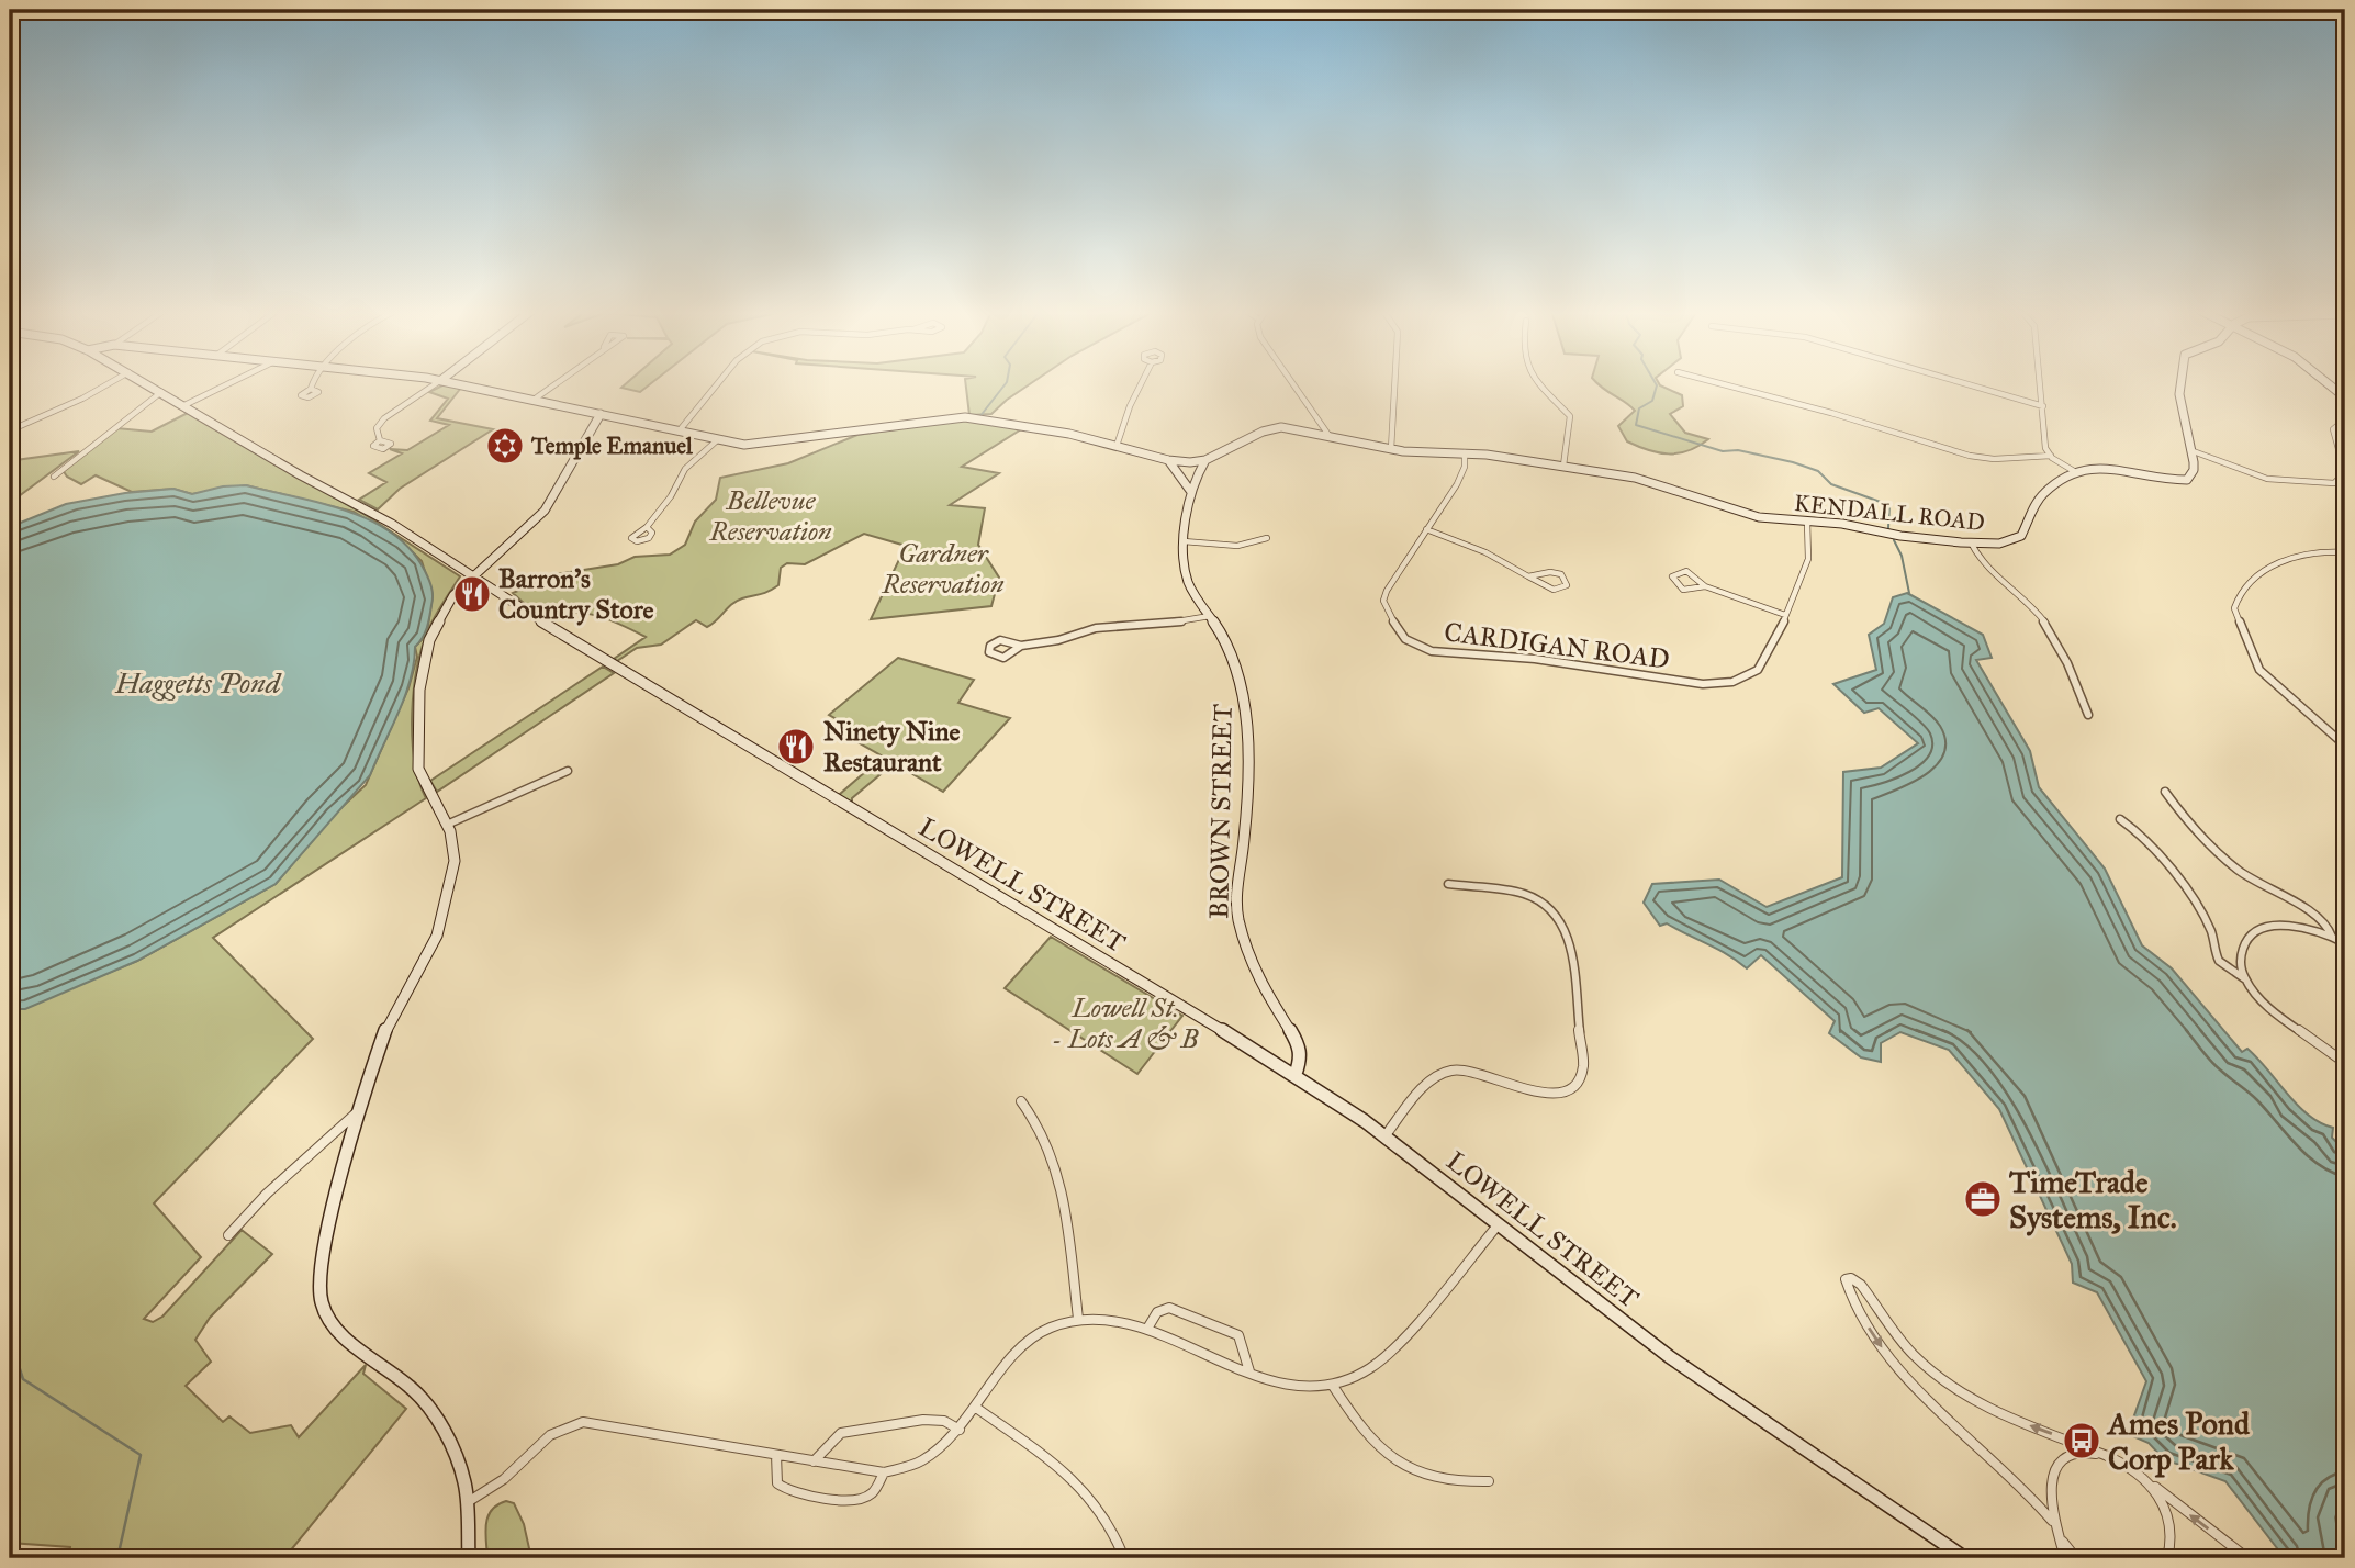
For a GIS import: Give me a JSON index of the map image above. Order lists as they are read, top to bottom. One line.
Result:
{"streets":{"street":["KENDALL ROAD","CARDIGAN ROAD","BROWN STREET","LOWELL STREET"]},"crossings":[["KENDALL ROAD","CARDIGAN ROAD"],["KENDALL ROAD","BROWN STREET"],["BROWN STREET","LOWELL STREET"]],"water":["Haggetts Pond"],"parks":["Bellevue Reservation","Gardner Reservation","Lowell St. - Lots A & B"],"places":{"synagogue":["Temple Emanuel"],"restaurant":["Barron's Country Store","Ninety Nine Restaurant"],"office":["TimeTrade Systems, Inc."],"bus stop":["Ames Pond Corp Park"]}}
